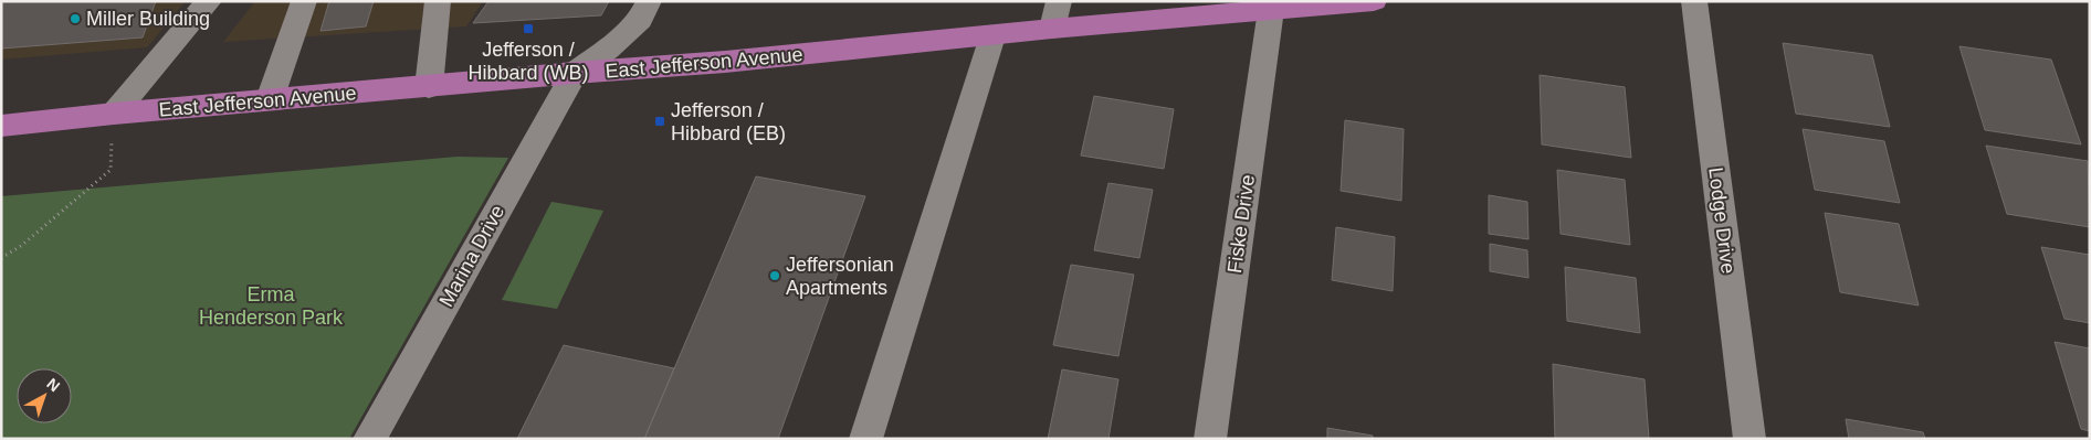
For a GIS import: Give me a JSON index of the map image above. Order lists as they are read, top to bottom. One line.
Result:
{"streets":{"main road":["East Jefferson Avenue"],"street":["Lodge Drive","Fiske Drive","Marina Drive"]},"crossings":[["East Jefferson Avenue","Fiske Drive"],["East Jefferson Avenue","Marina Drive"]],"parks":["Erma Henderson Park"],"places":{"other":["Miller Building","Jeffersonian Apartments"],"transit":["Jefferson / Hibbard (WB)","Jefferson / Hibbard (EB)"]},"north":"top right"}
